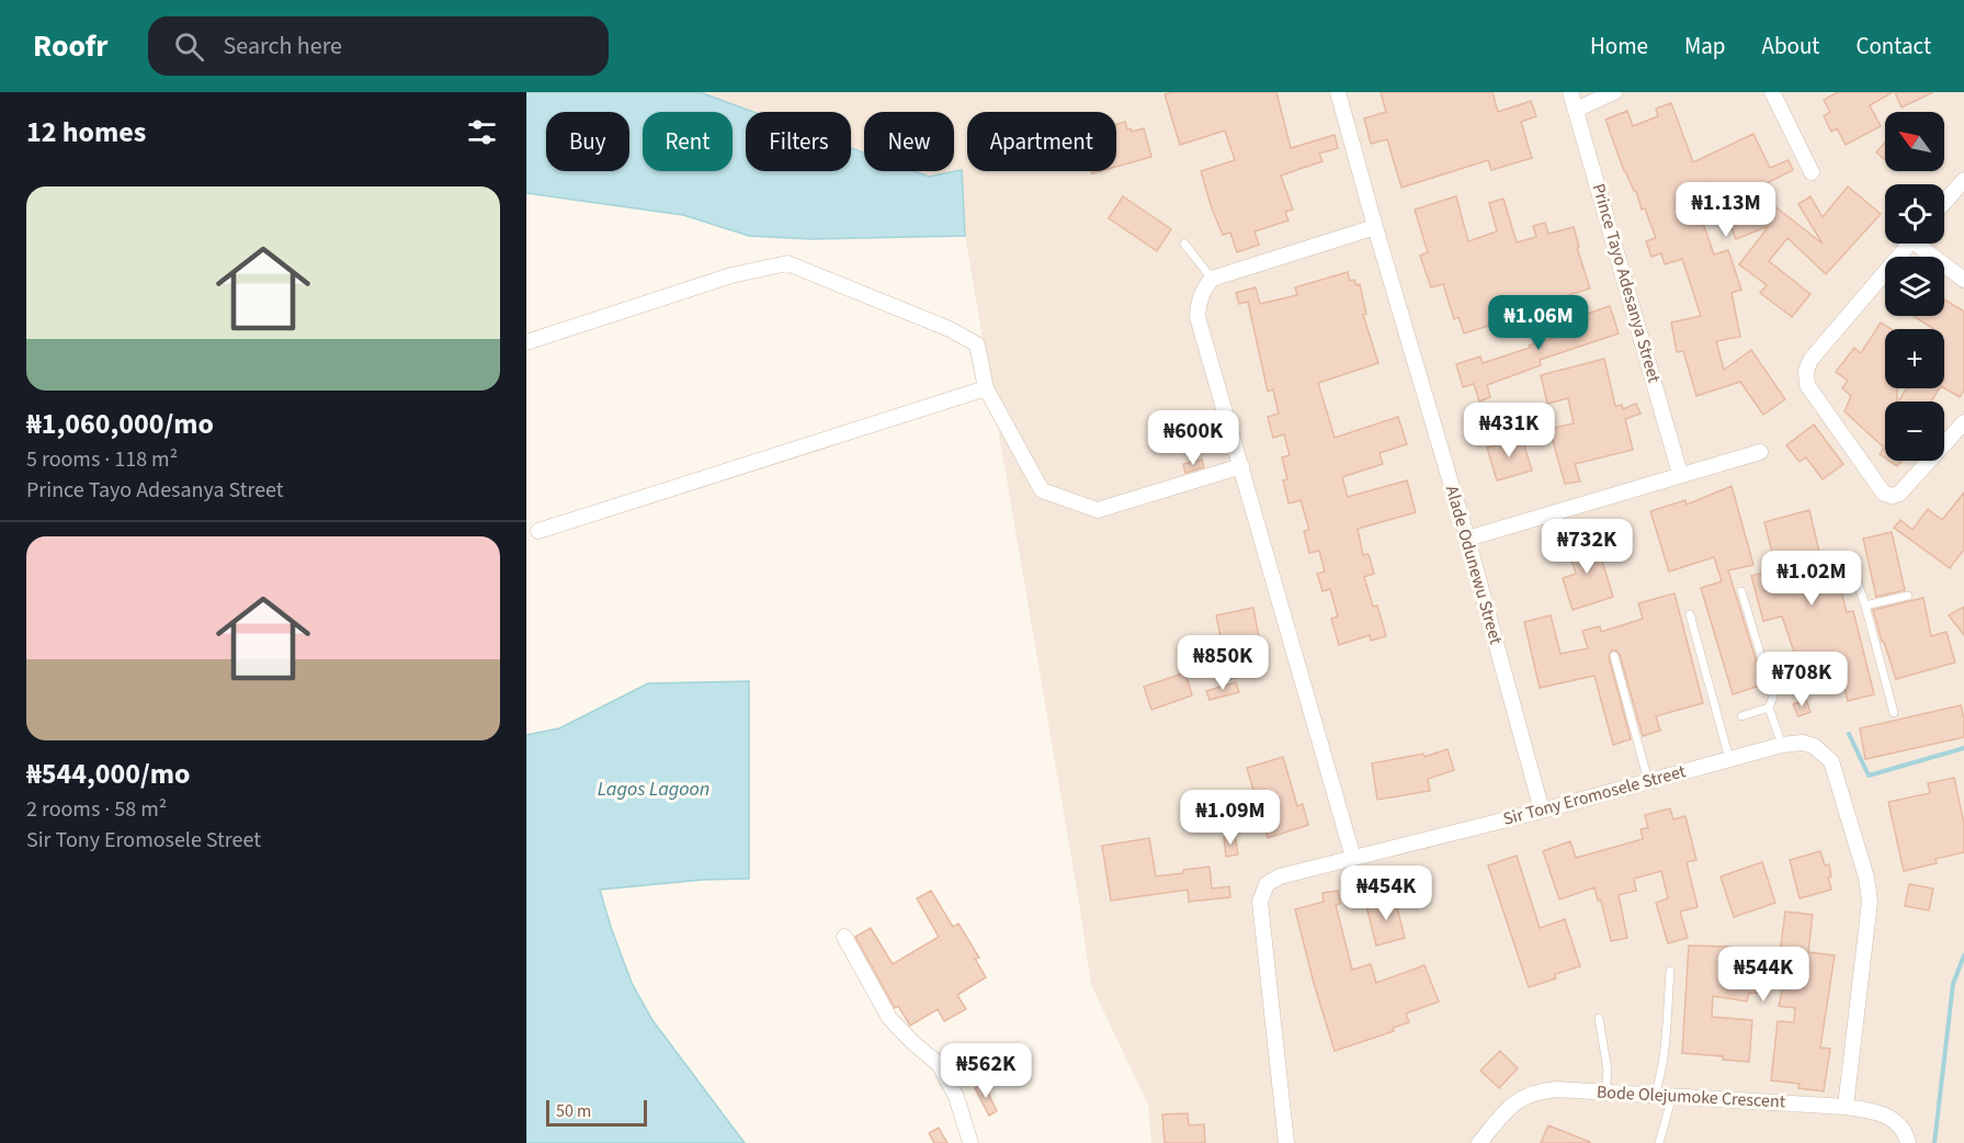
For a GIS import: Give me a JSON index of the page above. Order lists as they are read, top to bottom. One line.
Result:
{"streets":{"street":["Prince Tayo Adesanya Street","Alade Odunewu Street","Sir Tony Eromosele Street","Bode Olejumoke Crescent"]},"crossings":[["Alade Odunewu Street","Sir Tony Eromosele Street"],["Sir Tony Eromosele Street","Bode Olejumoke Crescent"]],"water":["Lagos Lagoon"],"scale_bar":"50 m","north":"top left","page":{"header":"Roofr","search":"Search here","nav":["Home","Map","About","Contact"],"heading":"12 homes","map_buttons":["+","−"],"chip":["Buy","Rent","Filters","New","Apartment"],"list":[{"name":"₦1,060,000/mo","note":"5 rooms · 118 m² · Prince Tayo Adesanya Street"},{"name":"₦544,000/mo","note":"2 rooms · 58 m² · Sir Tony Eromosele Street"}],"price":["₦1.13M","₦1.06M","₦431K","₦600K","₦732K","₦1.02M","₦850K","₦708K","₦1.09M","₦454K","₦544K","₦562K"],"scale":"50 m"}}
